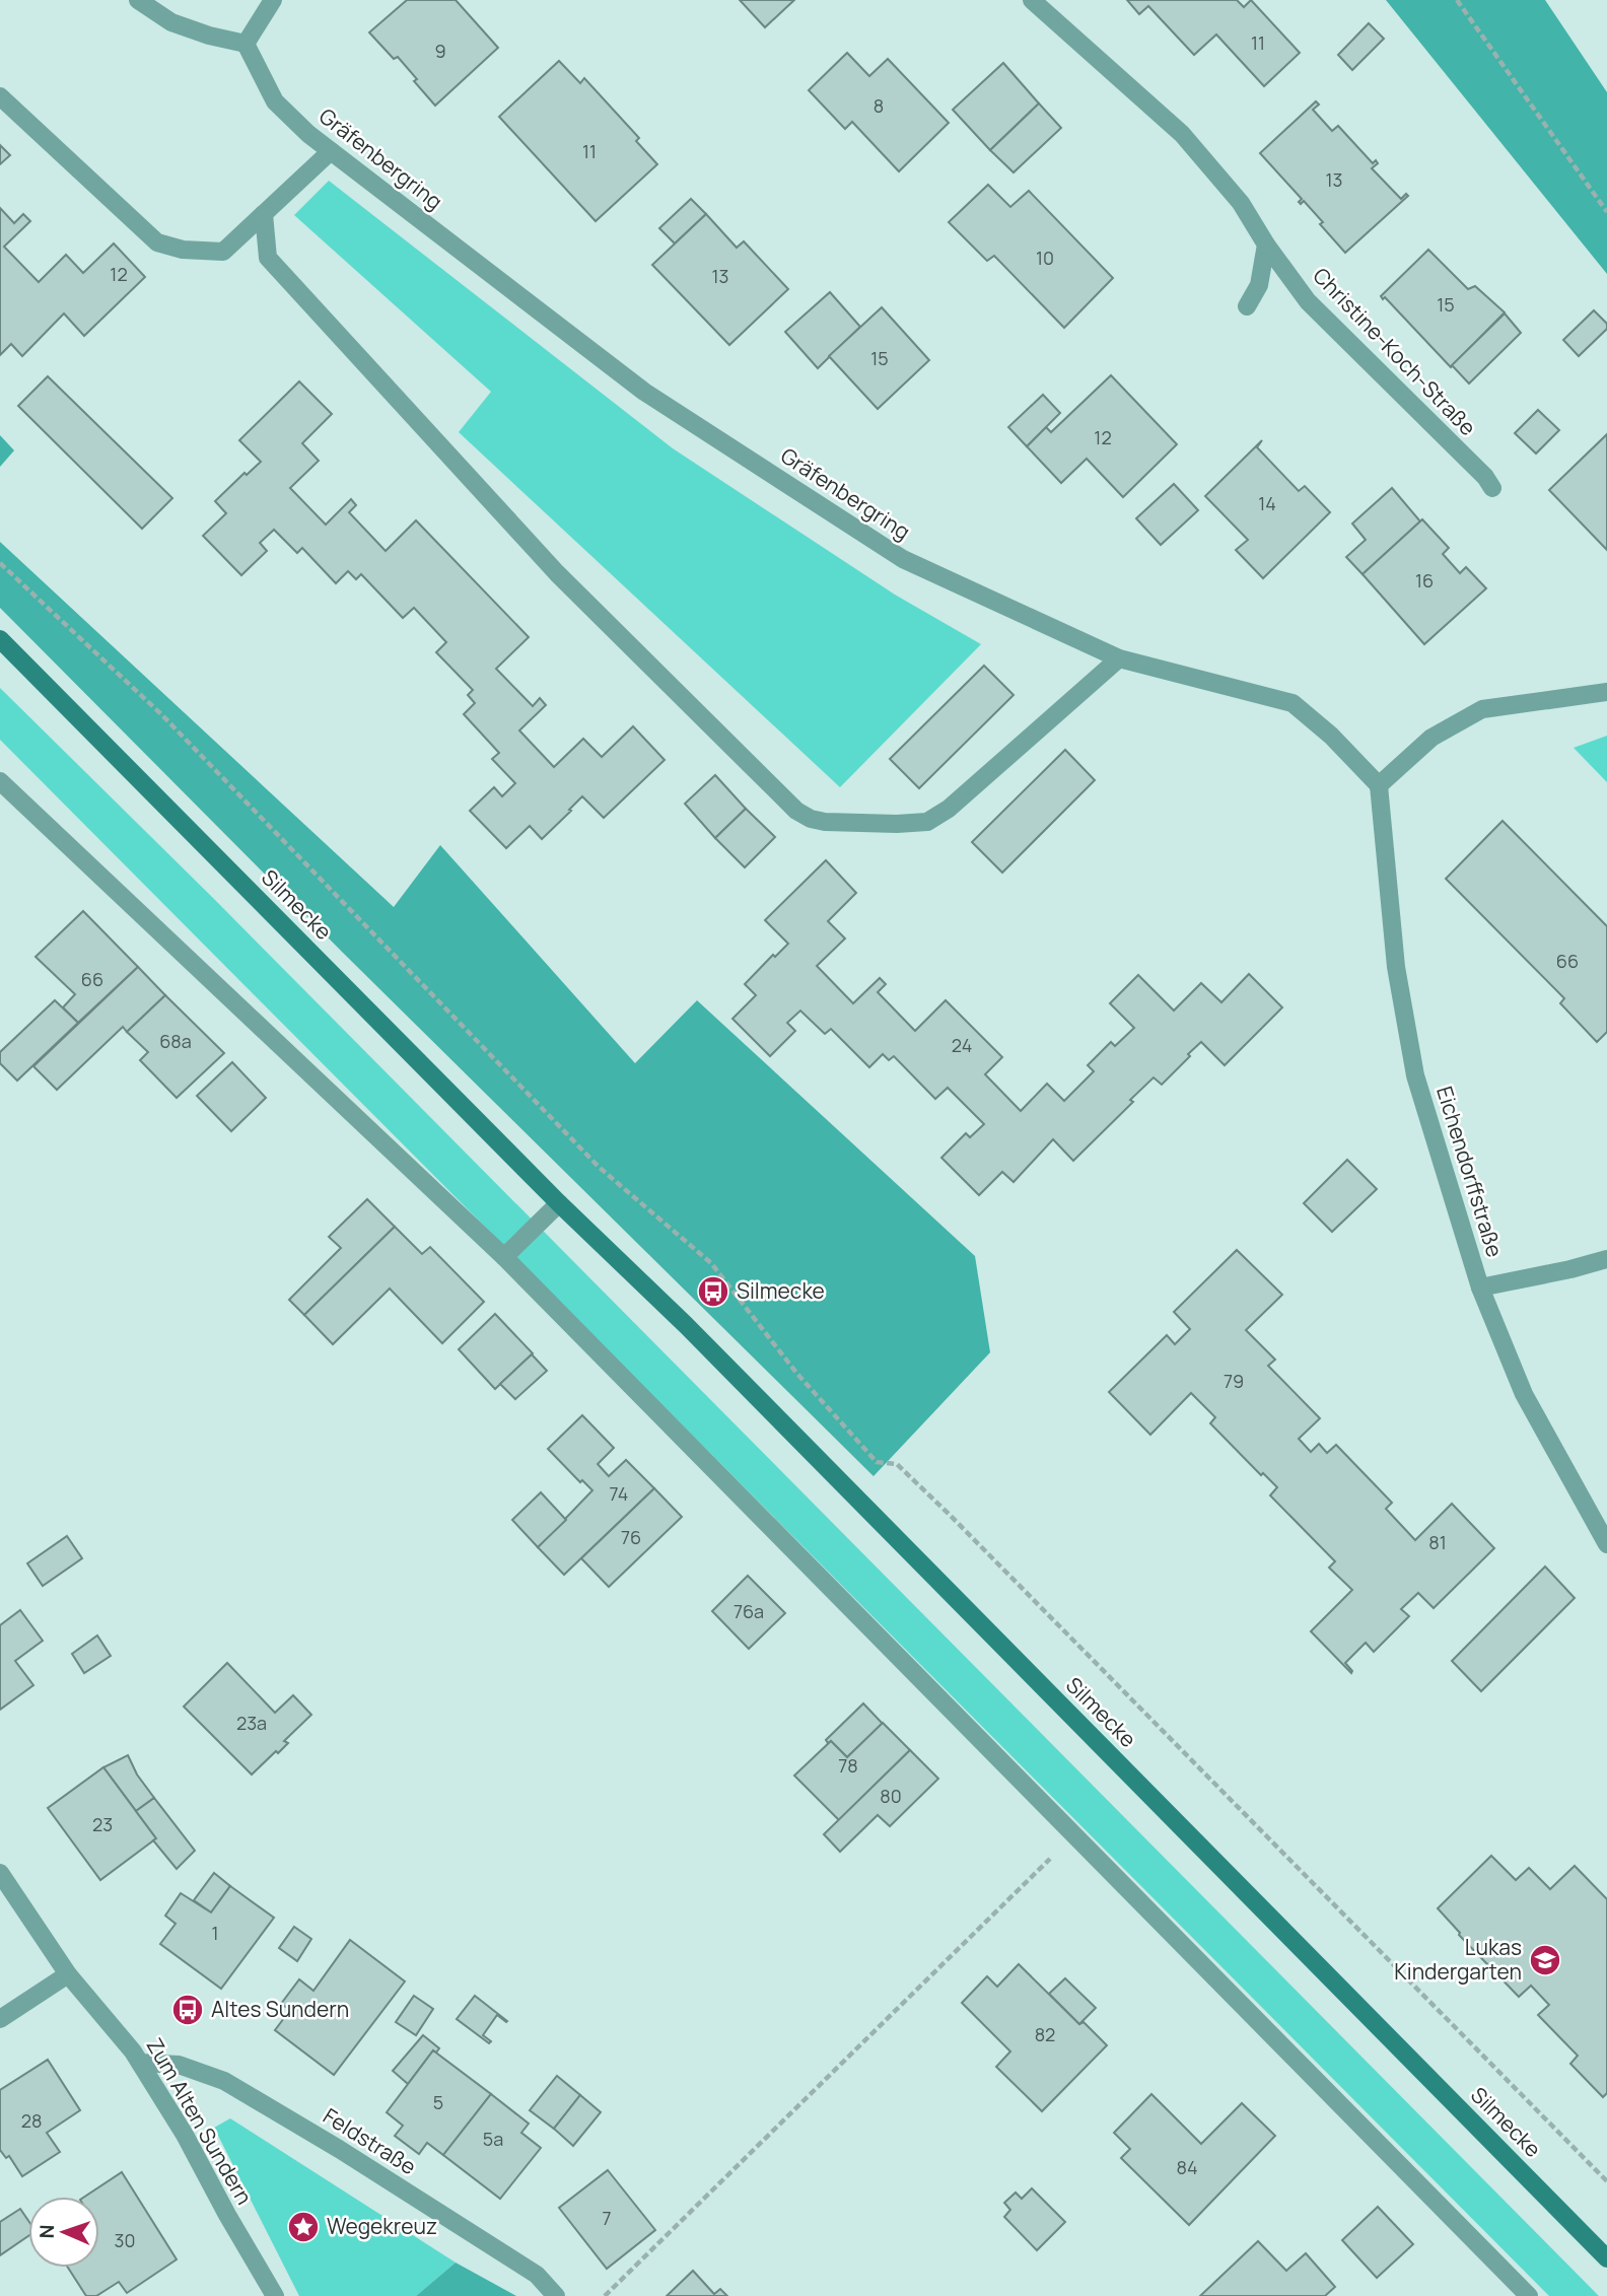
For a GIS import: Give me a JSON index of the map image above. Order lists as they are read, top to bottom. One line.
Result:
{"streets":{"main road":["Silmecke"],"street":["Gräfenbergring","Christine-Koch-Straße","Eichendorffstraße","Zum Alten Sundern","Feldstraße"]},"crossings":[["Gräfenbergring","Eichendorffstraße"],["Zum Alten Sundern","Feldstraße"]],"places":{"bus stop":["Silmecke","Altes Sundern"],"school or university":["Lukas Kindergarten"],"place":["Wegekreuz"]},"house_numbers":["11","9","8","11","13","10","12","13","15","15","12","14","16","66","66","68a","24","79","74","76","81","76a","23a","78","80","23","1","82","5","28","5a","84","7","30"],"north":"left"}
